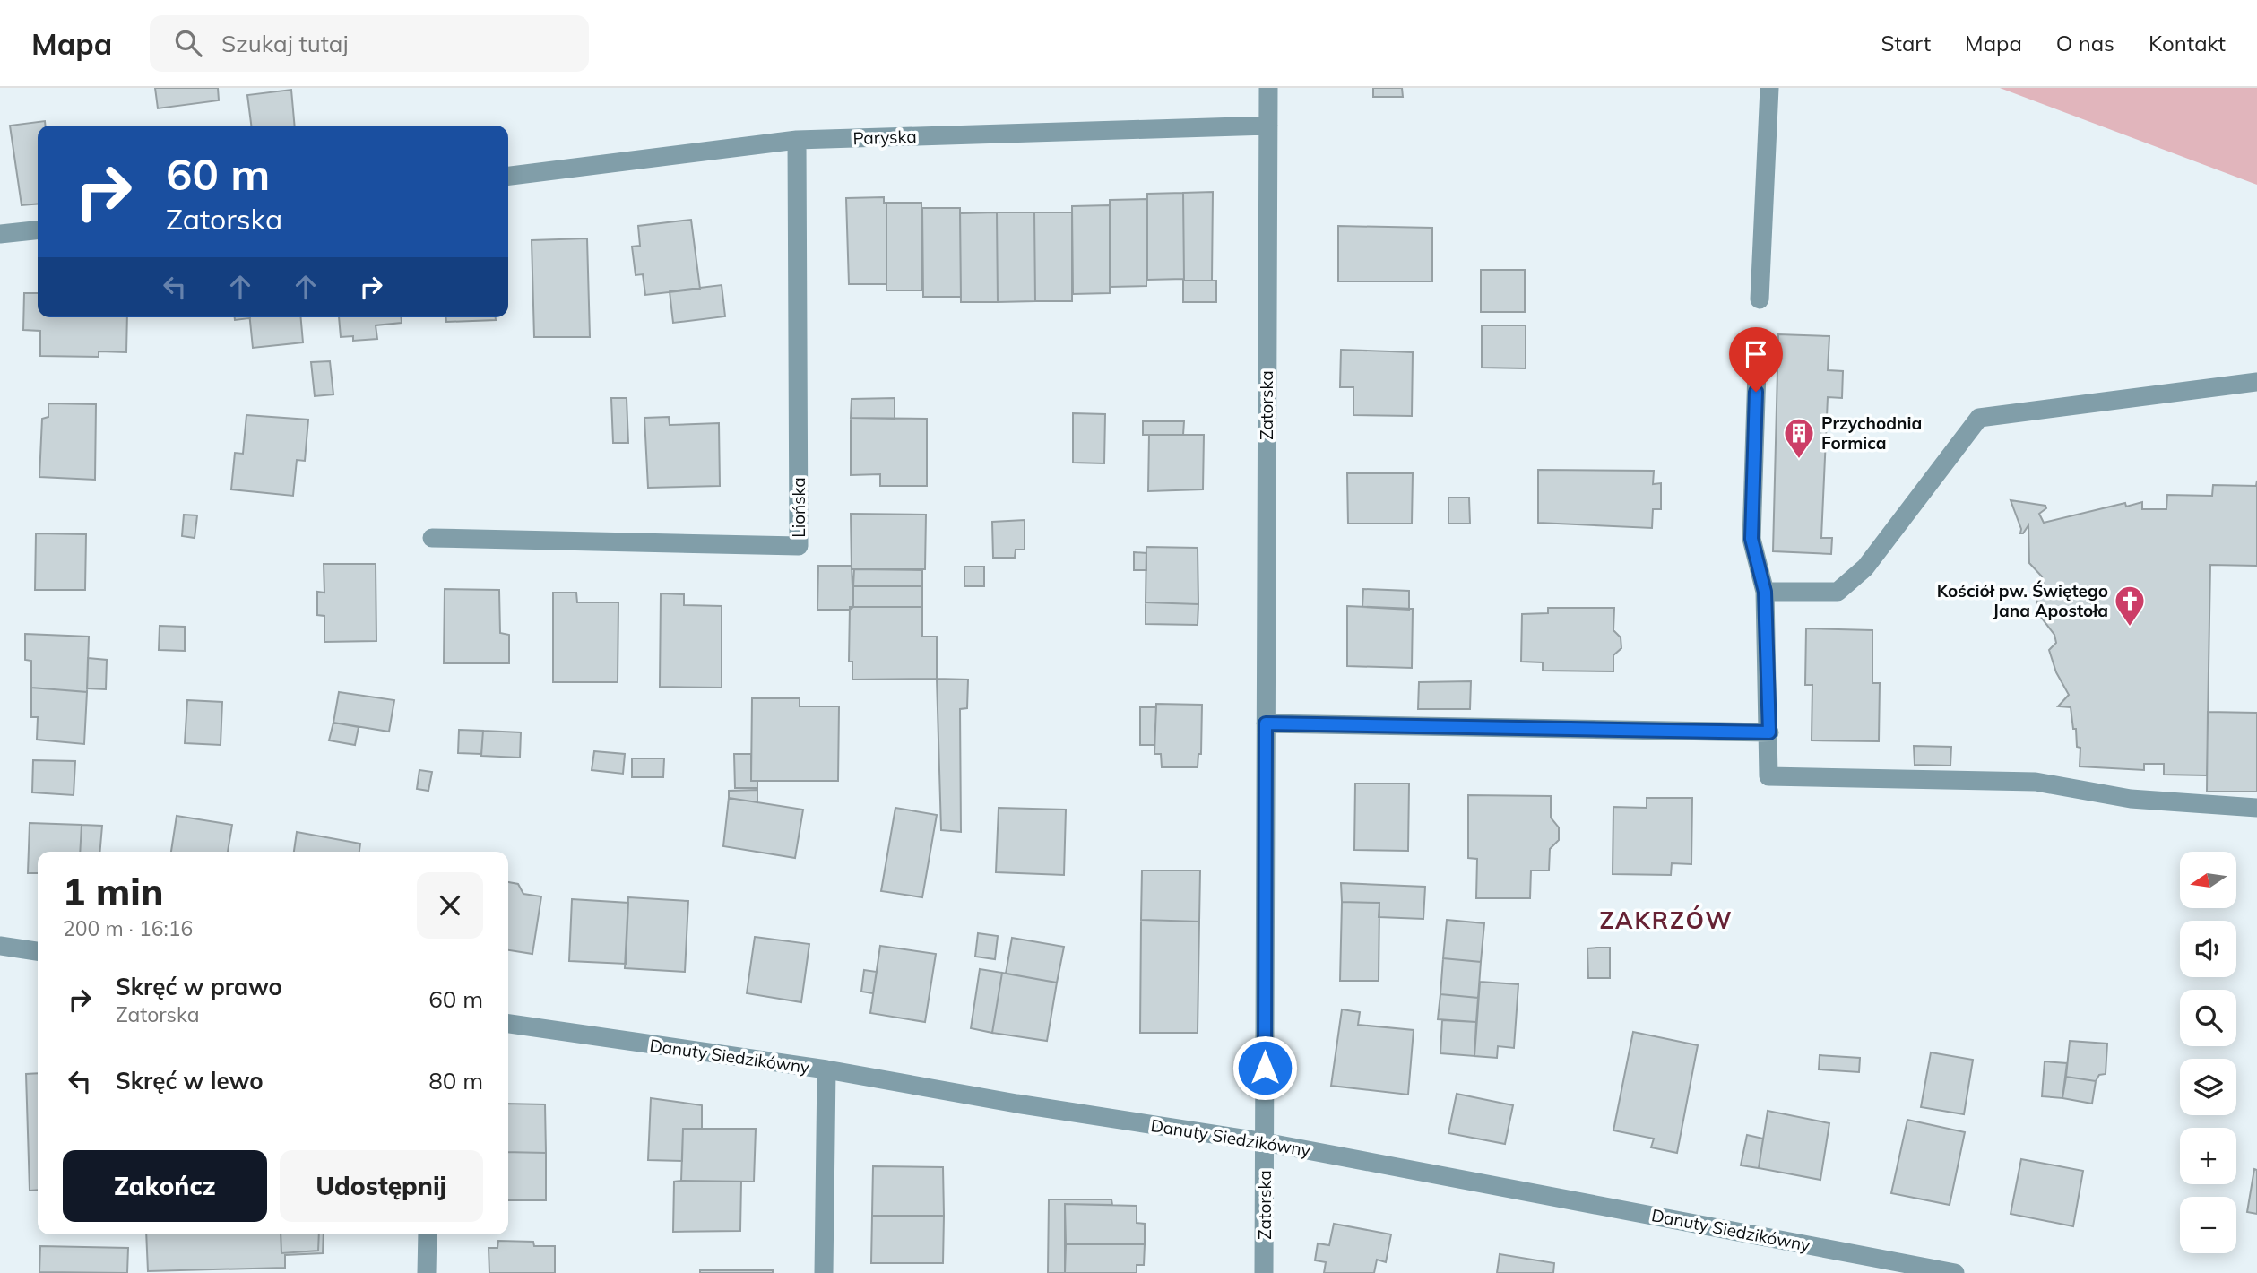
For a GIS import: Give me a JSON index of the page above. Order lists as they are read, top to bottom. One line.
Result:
{"streets":{"street":["Paryska","Zatorska","Liońska","Danuty Siedzikówny"]},"crossings":[["Paryska","Zatorska"],["Paryska","Liońska"],["Zatorska","Danuty Siedzikówny"]],"districts":["ZAKRZÓW"],"places":{"building":["Przychodnia Formica"],"church":["Kościół pw. Świętego Jana Apostoła"]},"north":"left","page":{"header":"Mapa","search":"Szukaj tutaj","nav":["Start","Mapa","O nas","Kontakt"],"turn":["60 m","Zatorska"],"map_buttons":["+","−"],"heading":["1 min","200 m · 16:16"],"list":[{"name":"Skręć w prawo","note":"Zatorska","value":"60 m"},{"name":"Skręć w lewo","value":"80 m"}],"buttons":["Zakończ","Udostępnij"]}}
